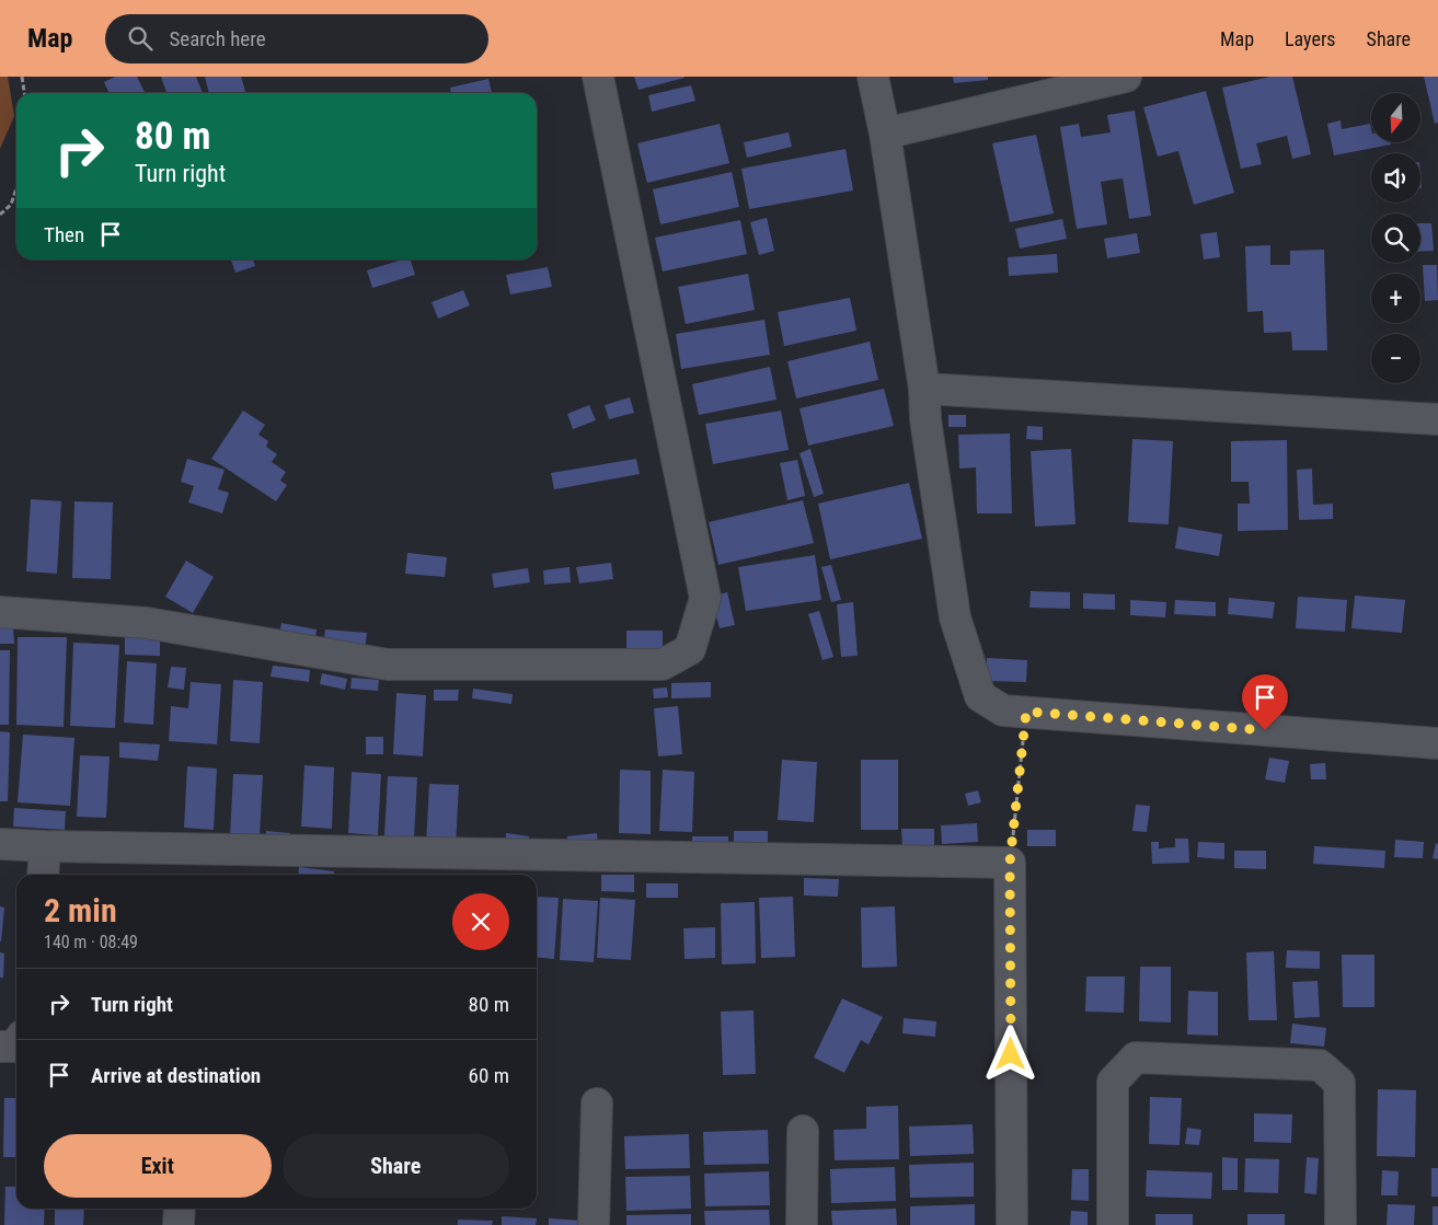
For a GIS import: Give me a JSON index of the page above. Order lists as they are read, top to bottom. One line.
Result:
{"north":"bottom","page":{"header":"Map","search":"Search here","nav":["Map","Layers","Share"],"map_buttons":["+","−"],"turn":["80 m","Turn right"],"then":"Then","heading":["2 min","140 m · 08:49"],"list":[{"name":"Turn right","value":"80 m"},{"name":"Arrive at destination","value":"60 m"}],"buttons":["Exit","Share"]}}
